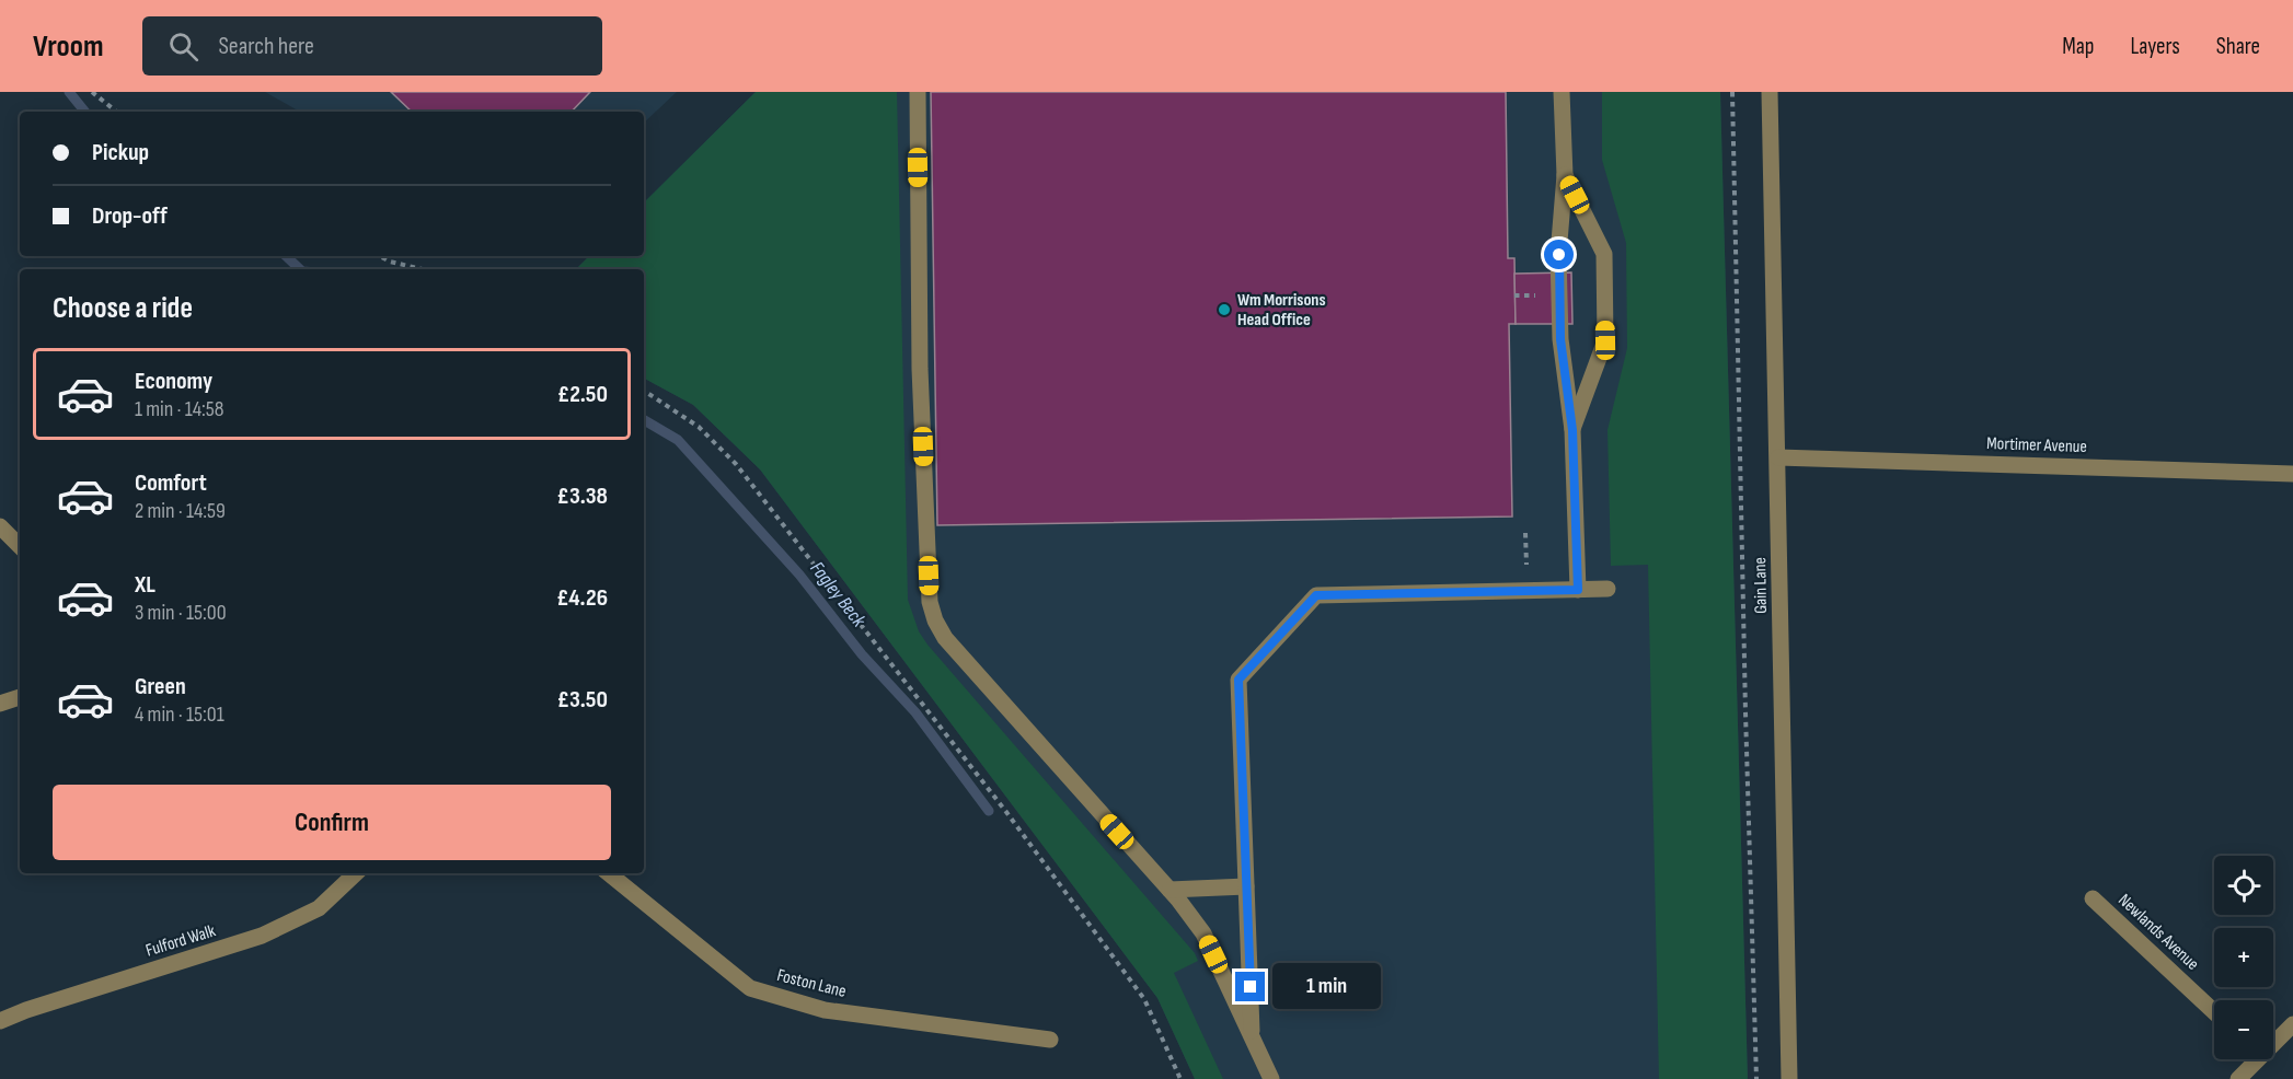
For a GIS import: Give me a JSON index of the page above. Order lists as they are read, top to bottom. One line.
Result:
{"streets":{"street":["Mortimer Avenue","Gain Lane","Newlands Avenue","Fulford Walk","Foston Lane"]},"crossings":[["Mortimer Avenue","Gain Lane"]],"water":["Fagley Beck"],"places":["Wm Morrisons Head Office"],"page":{"header":"Vroom","search":"Search here","nav":["Map","Layers","Share"],"banner":["Pickup","Drop-off"],"heading":"Choose a ride","list":[{"name":"Economy","note":"1 min · 14:58","value":"£2.50"},{"name":"Comfort","note":"2 min · 14:59","value":"£3.38"},{"name":"XL","note":"3 min · 15:00","value":"£4.26"},{"name":"Green","note":"4 min · 15:01","value":"£3.50"}],"buttons":"Confirm","map_buttons":["+","−"],"bubble":"1 min"}}
